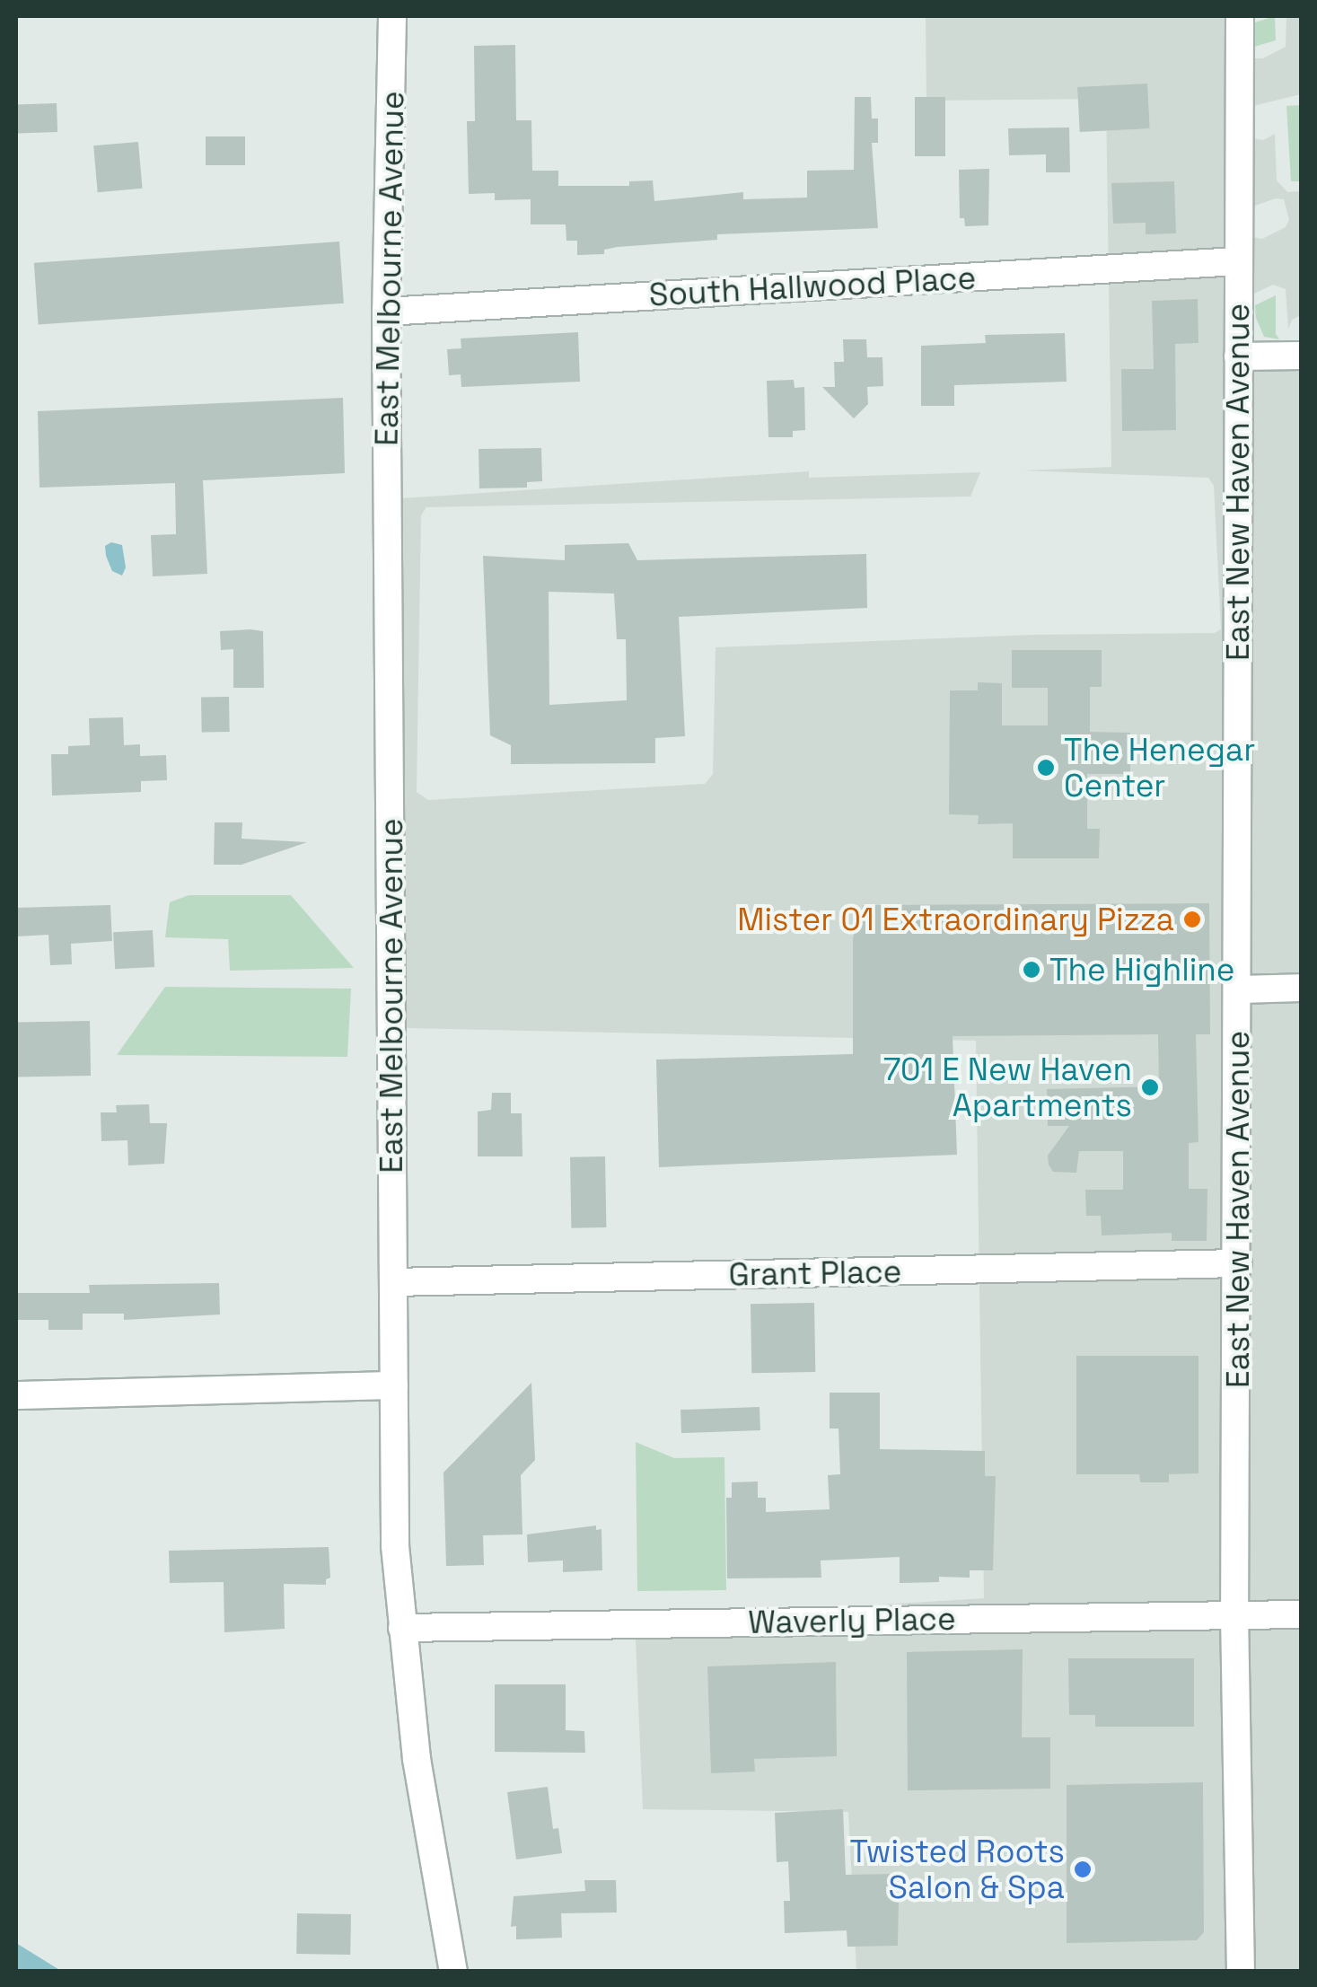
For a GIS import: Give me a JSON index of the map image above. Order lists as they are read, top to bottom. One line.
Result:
{"streets":{"street":["East Melbourne Avenue","South Hallwood Place","East New Haven Avenue","Grant Place","Waverly Place"]},"crossings":[["East Melbourne Avenue","South Hallwood Place"],["East Melbourne Avenue","Grant Place"],["East Melbourne Avenue","Waverly Place"],["South Hallwood Place","East New Haven Avenue"],["East New Haven Avenue","Grant Place"],["East New Haven Avenue","Waverly Place"]],"places":["The Henegar Center","Mister 01 Extraordinary Pizza","The Highline","701 E New Haven Apartments","Twisted Roots Salon & Spa"]}
